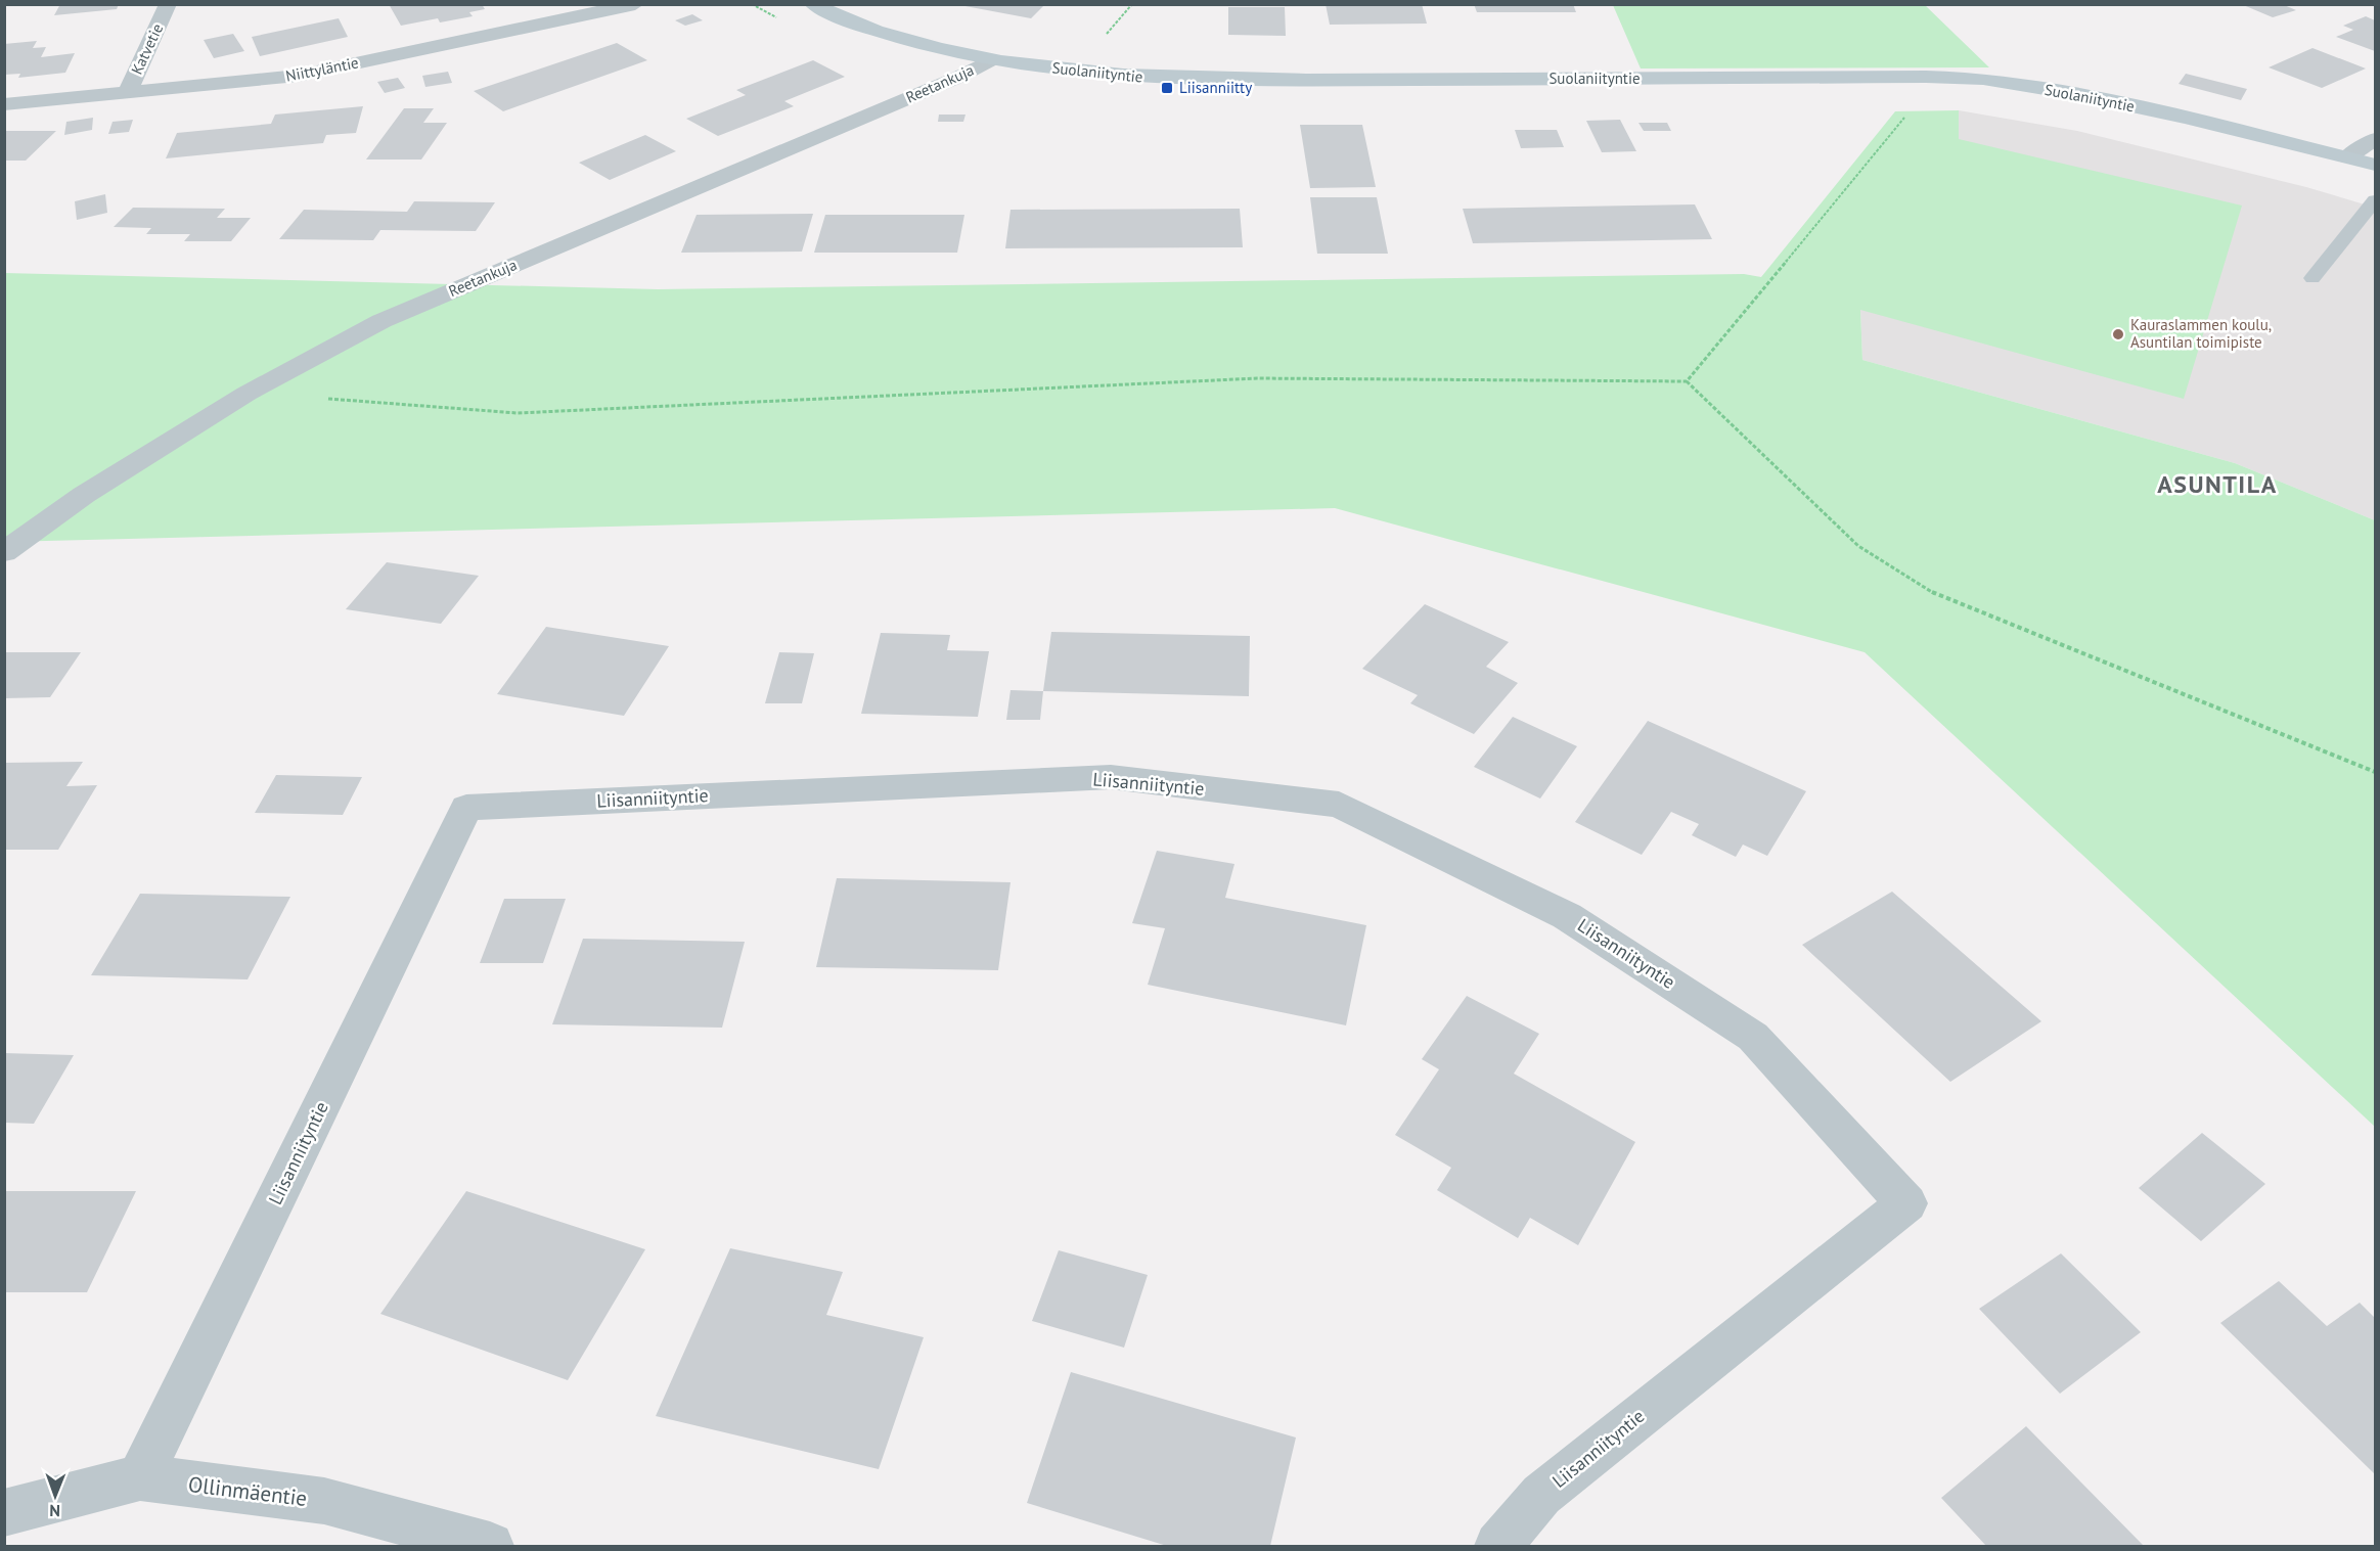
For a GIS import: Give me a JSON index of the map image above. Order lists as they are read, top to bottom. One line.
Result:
{"streets":{"street":["Katvetie","Niittyläntie","Suolaniityntie","Reetankuja","Liisanniityntie","Ollinmäentie"]},"crossings":[["Katvetie","Niittyläntie"],["Suolaniityntie","Reetankuja"],["Liisanniityntie","Ollinmäentie"]],"districts":["ASUNTILA"],"places":{"transit":["Liisanniitty"],"other":["Kauraslammen koulu, Asuntilan toimipiste"]},"north":"bottom"}
